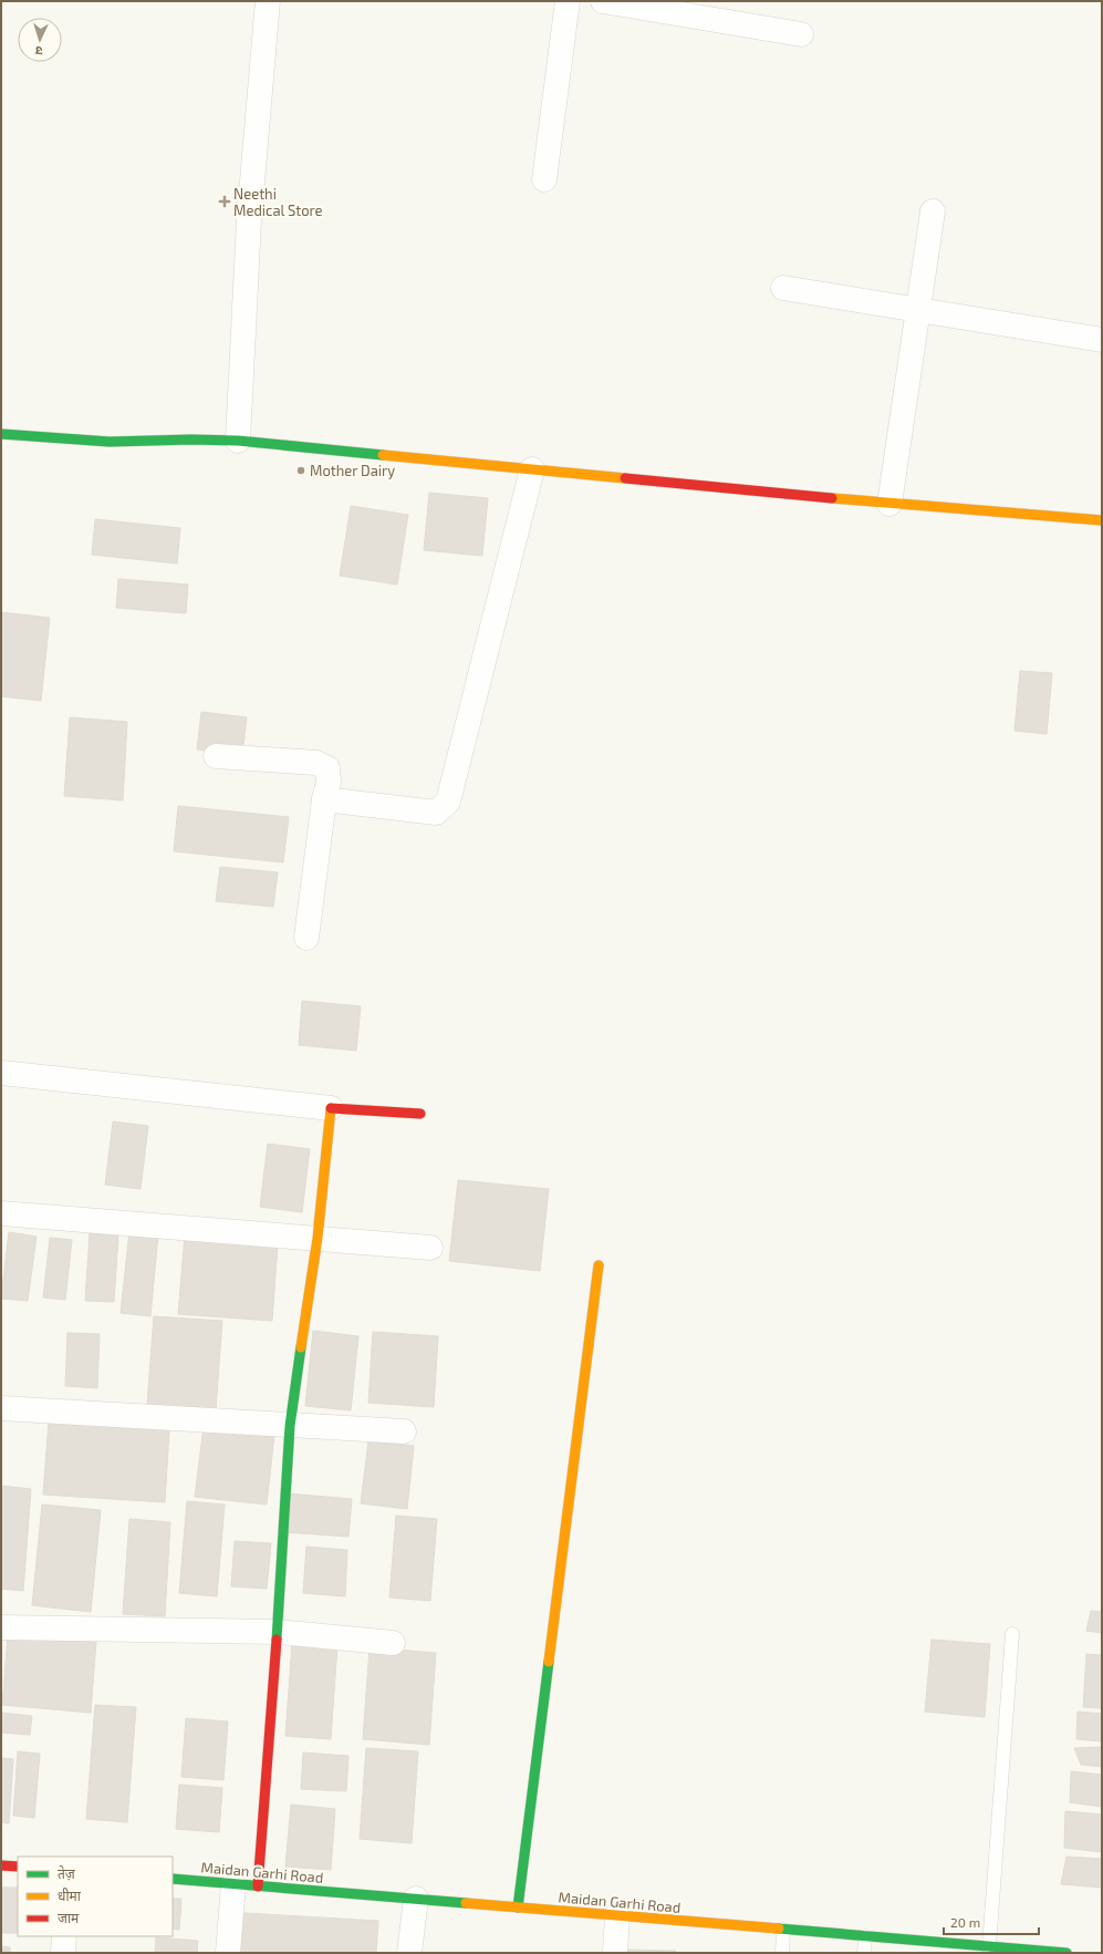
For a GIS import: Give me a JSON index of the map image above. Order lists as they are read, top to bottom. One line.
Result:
{"streets":{"street":["Maidan Garhi Road"]},"places":{"health":["Neethi Medical Store"],"other":["Mother Dairy"]},"legend":["तेज़","धीमा","जाम"],"scale_bar":"20 m","north":"bottom"}
